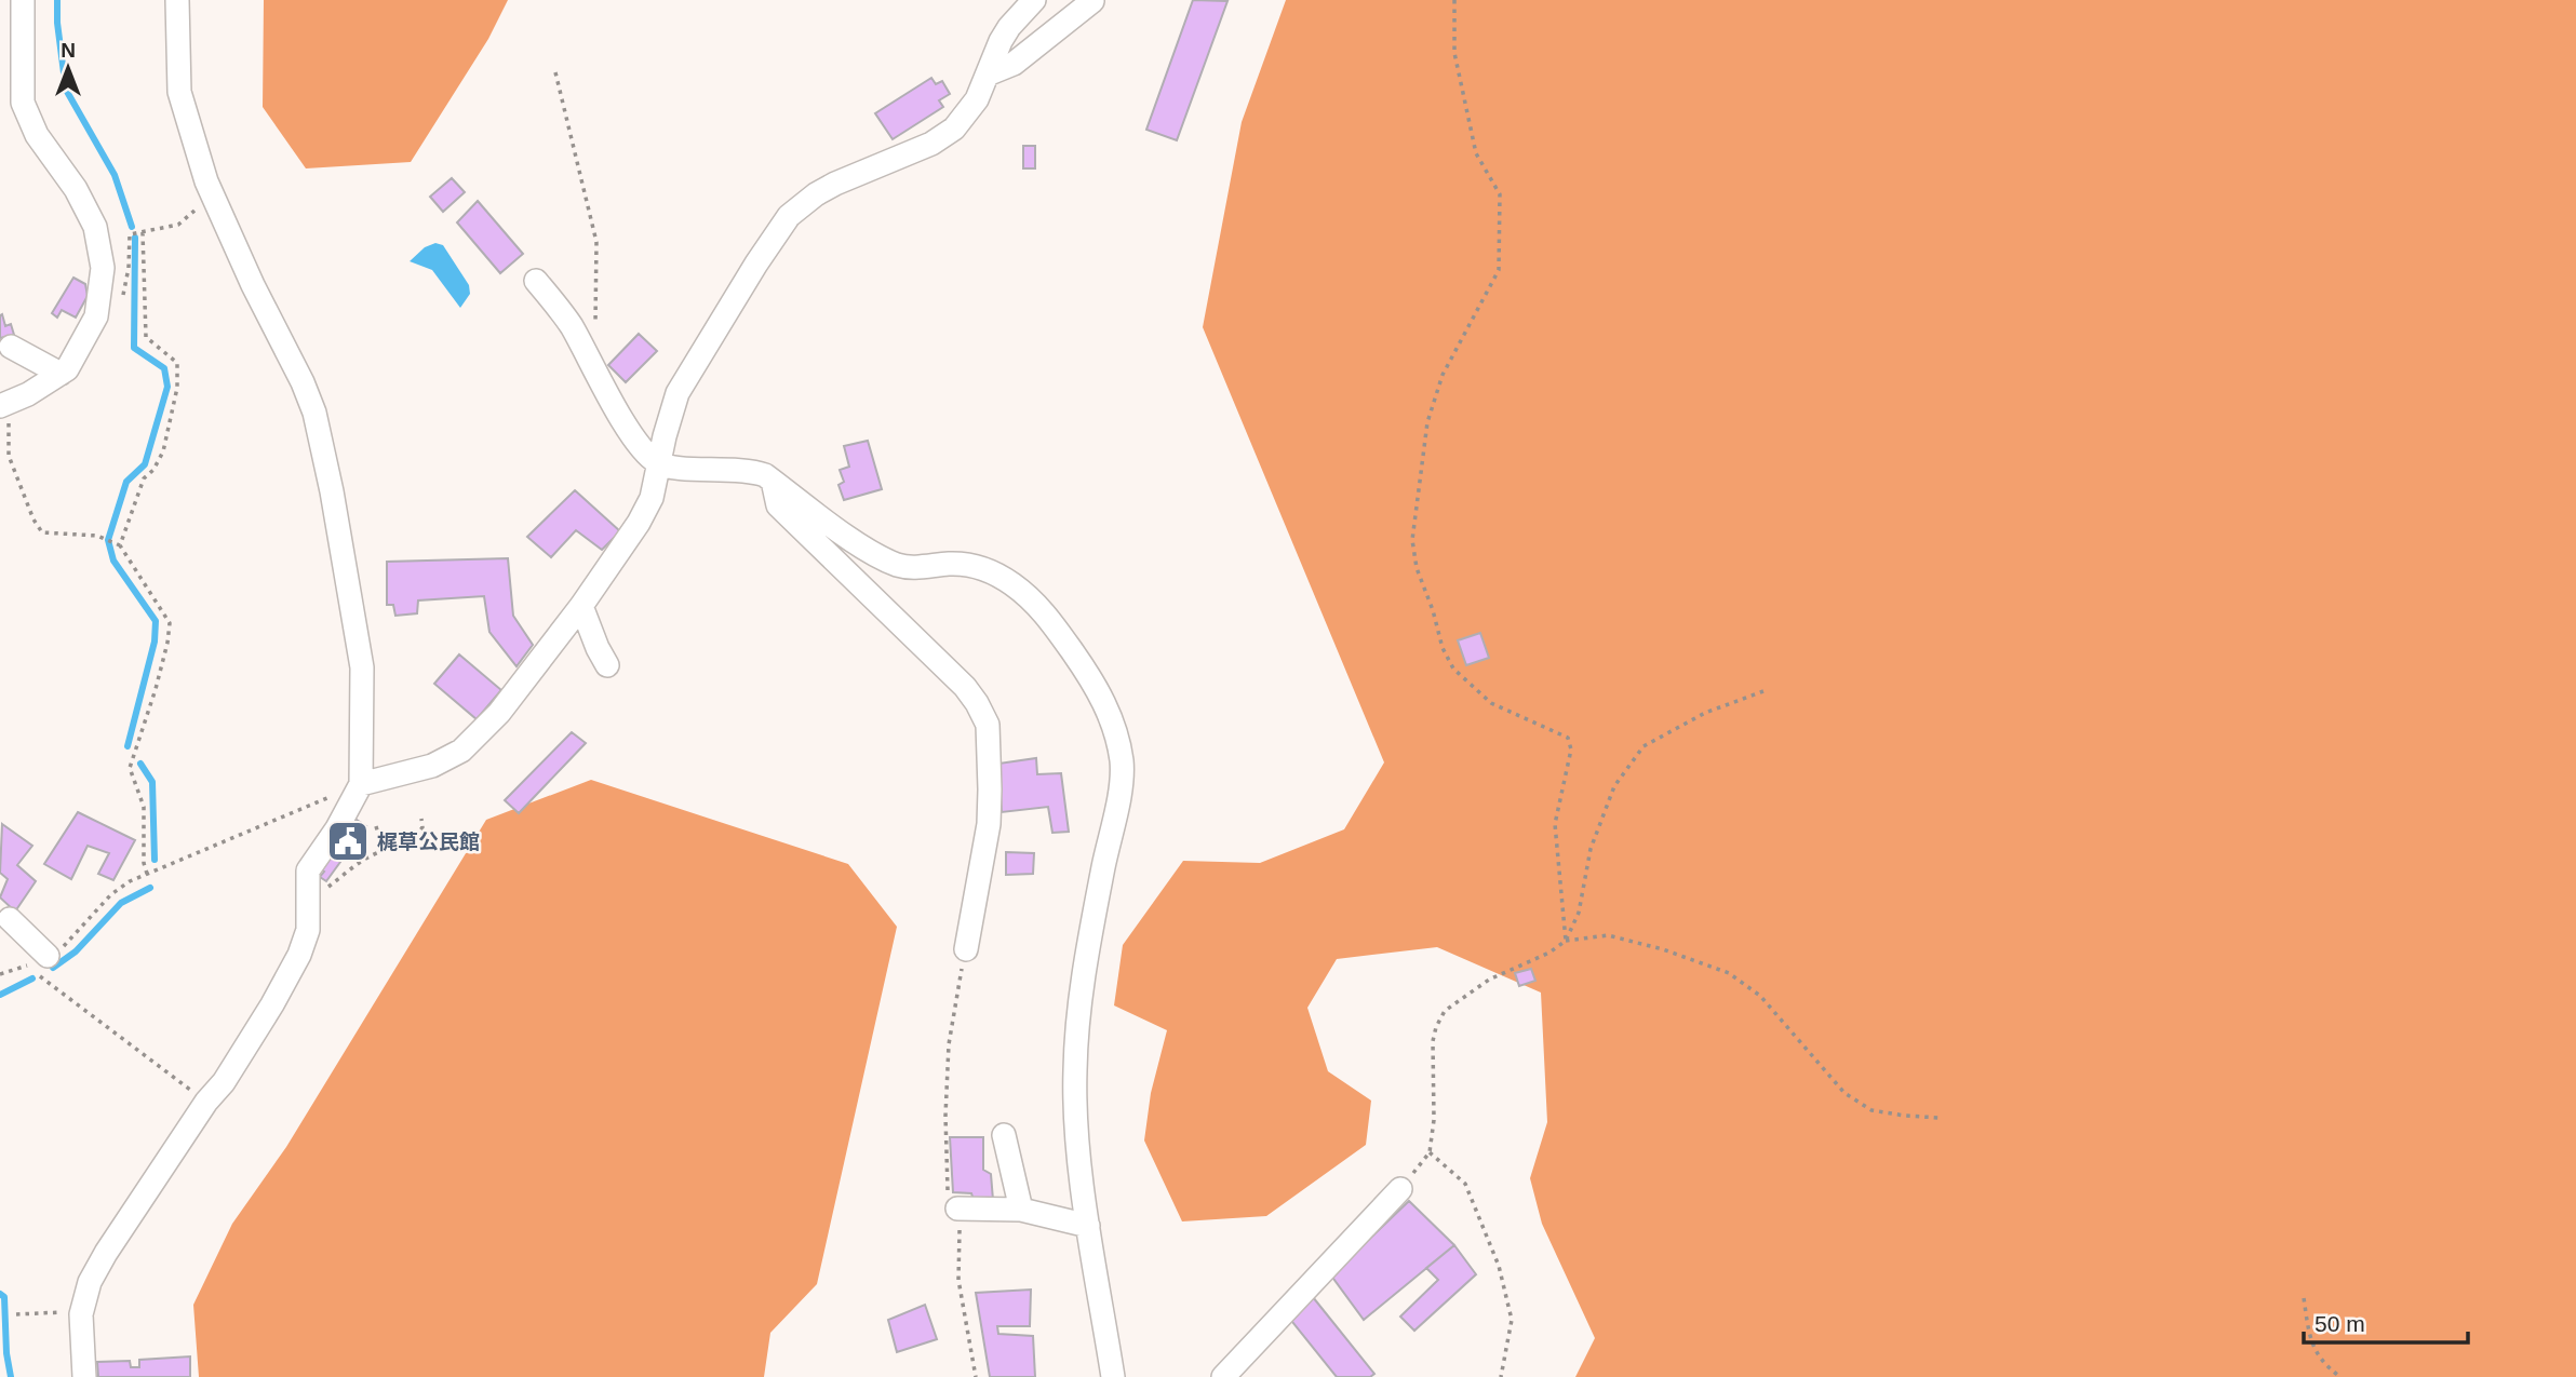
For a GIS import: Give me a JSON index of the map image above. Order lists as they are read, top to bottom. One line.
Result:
{"places":{"public building":["梶草公民館"]},"scale_bar":"50 m","north":"top"}
